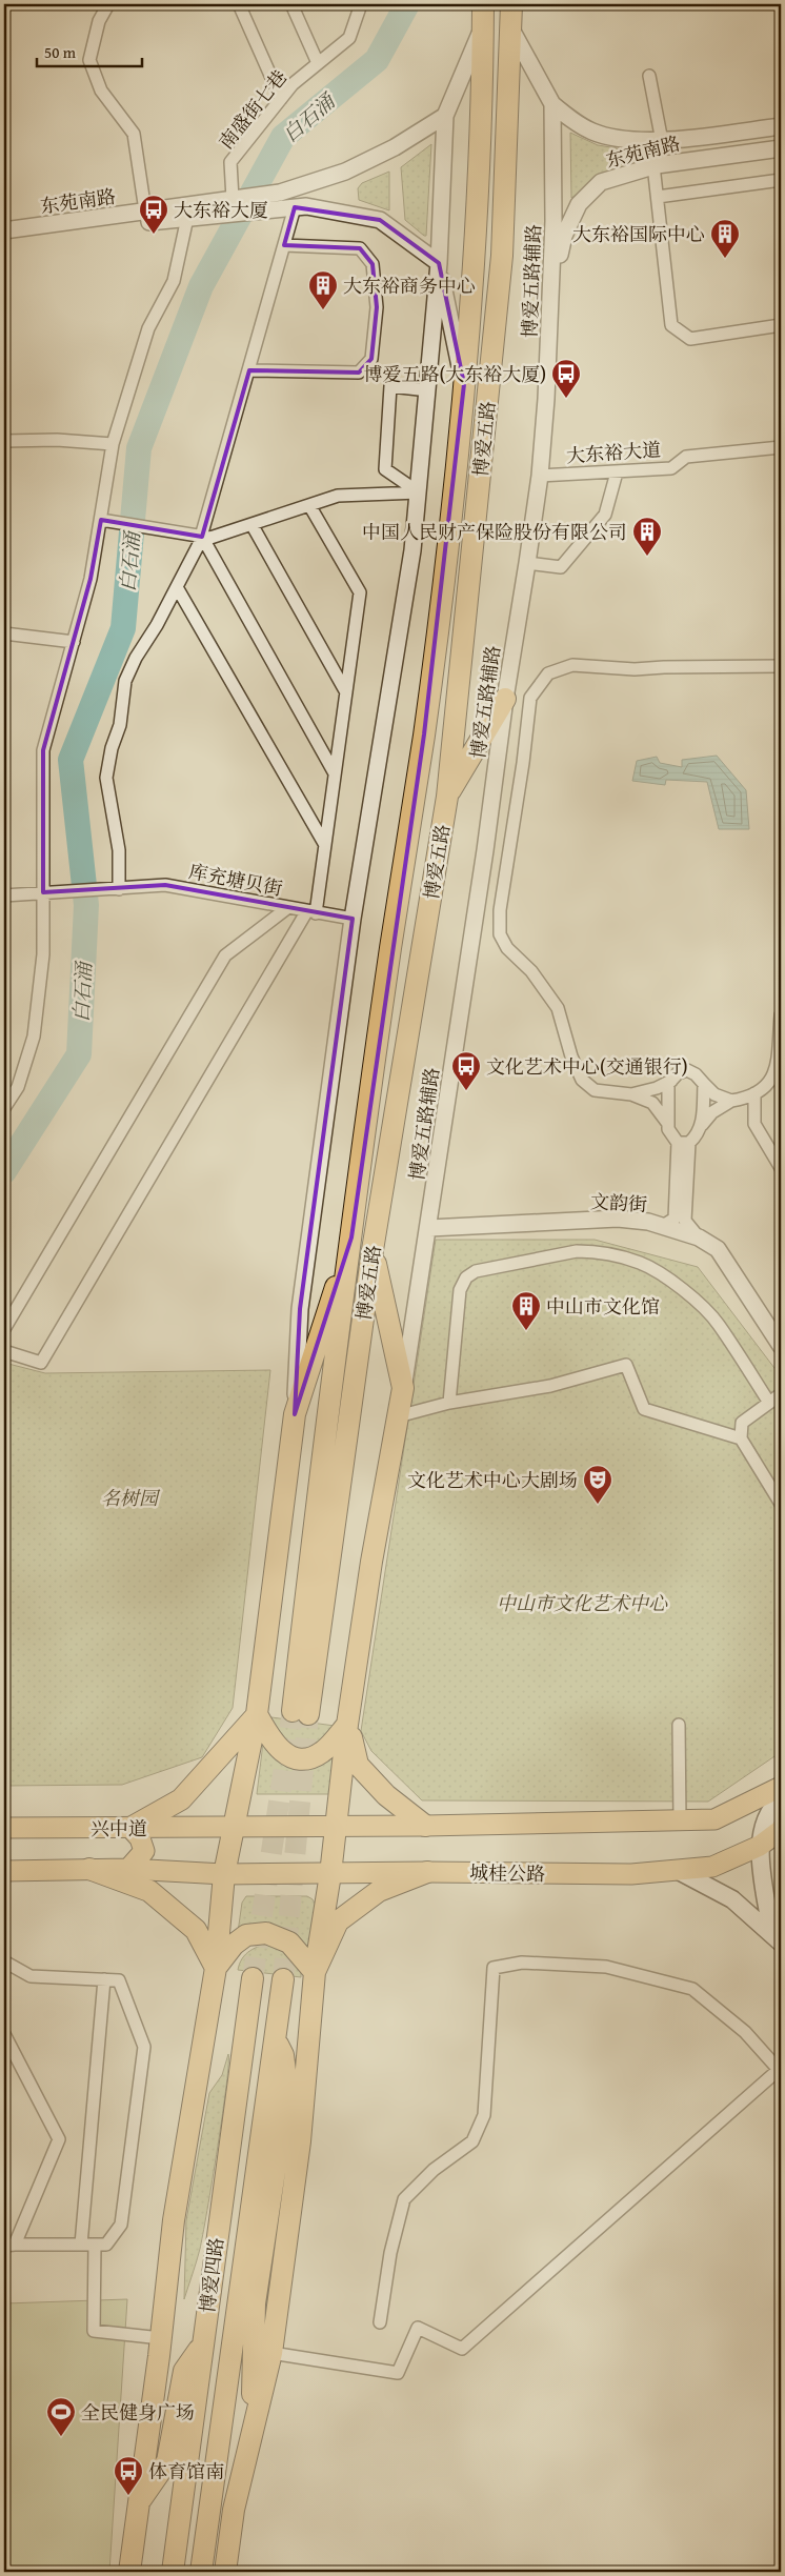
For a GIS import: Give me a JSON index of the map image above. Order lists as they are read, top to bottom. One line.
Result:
{"streets":{"highway":["博爱五路","博爱四路"],"main road":["兴中道","城桂公路"],"street":["南盛街七巷","东苑南路","博爱五路辅路","大东裕大道","库充塘贝街","文韵街"]},"crossings":[["南盛街七巷","东苑南路"],["东苑南路","博爱五路辅路"],["博爱五路辅路","博爱五路"],["博爱五路辅路","大东裕大道"],["博爱五路辅路","文韵街"],["博爱五路","库充塘贝街"]],"water":["白石涌"],"parks":["名树园","中山市文化艺术中心"],"places":{"bus stop":["大东裕大厦","博爱五路(大东裕大厦)","文化艺术中心(交通银行)","体育馆南"],"building":["大东裕国际中心","大东裕商务中心","中国人民财产保险股份有限公司","中山市文化馆"],"theatre":["文化艺术中心大剧场"],"sports":["全民健身广场"]},"scale_bar":"50 m"}
